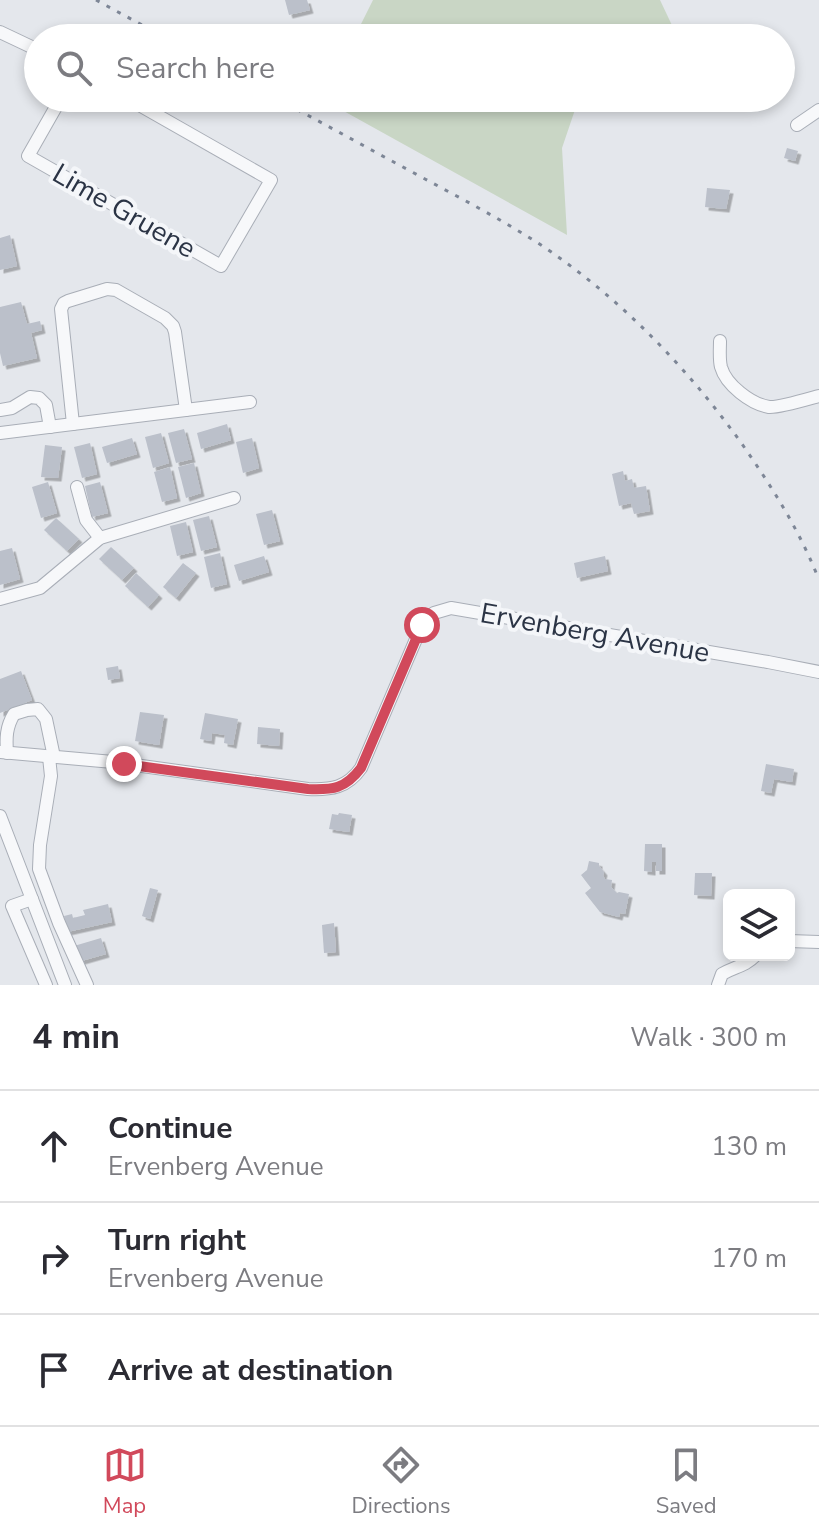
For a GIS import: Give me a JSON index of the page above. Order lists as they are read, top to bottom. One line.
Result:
{"streets":{"street":["Lime Gruene","Ervenberg Avenue"]},"page":{"search":"Search here","heading":["4 min","Walk · 300 m"],"list":[["Continue","Ervenberg Avenue","130 m"],["Turn right","Ervenberg Avenue","170 m"],"Arrive at destination"],"nav":["Map","Directions","Saved"]}}
